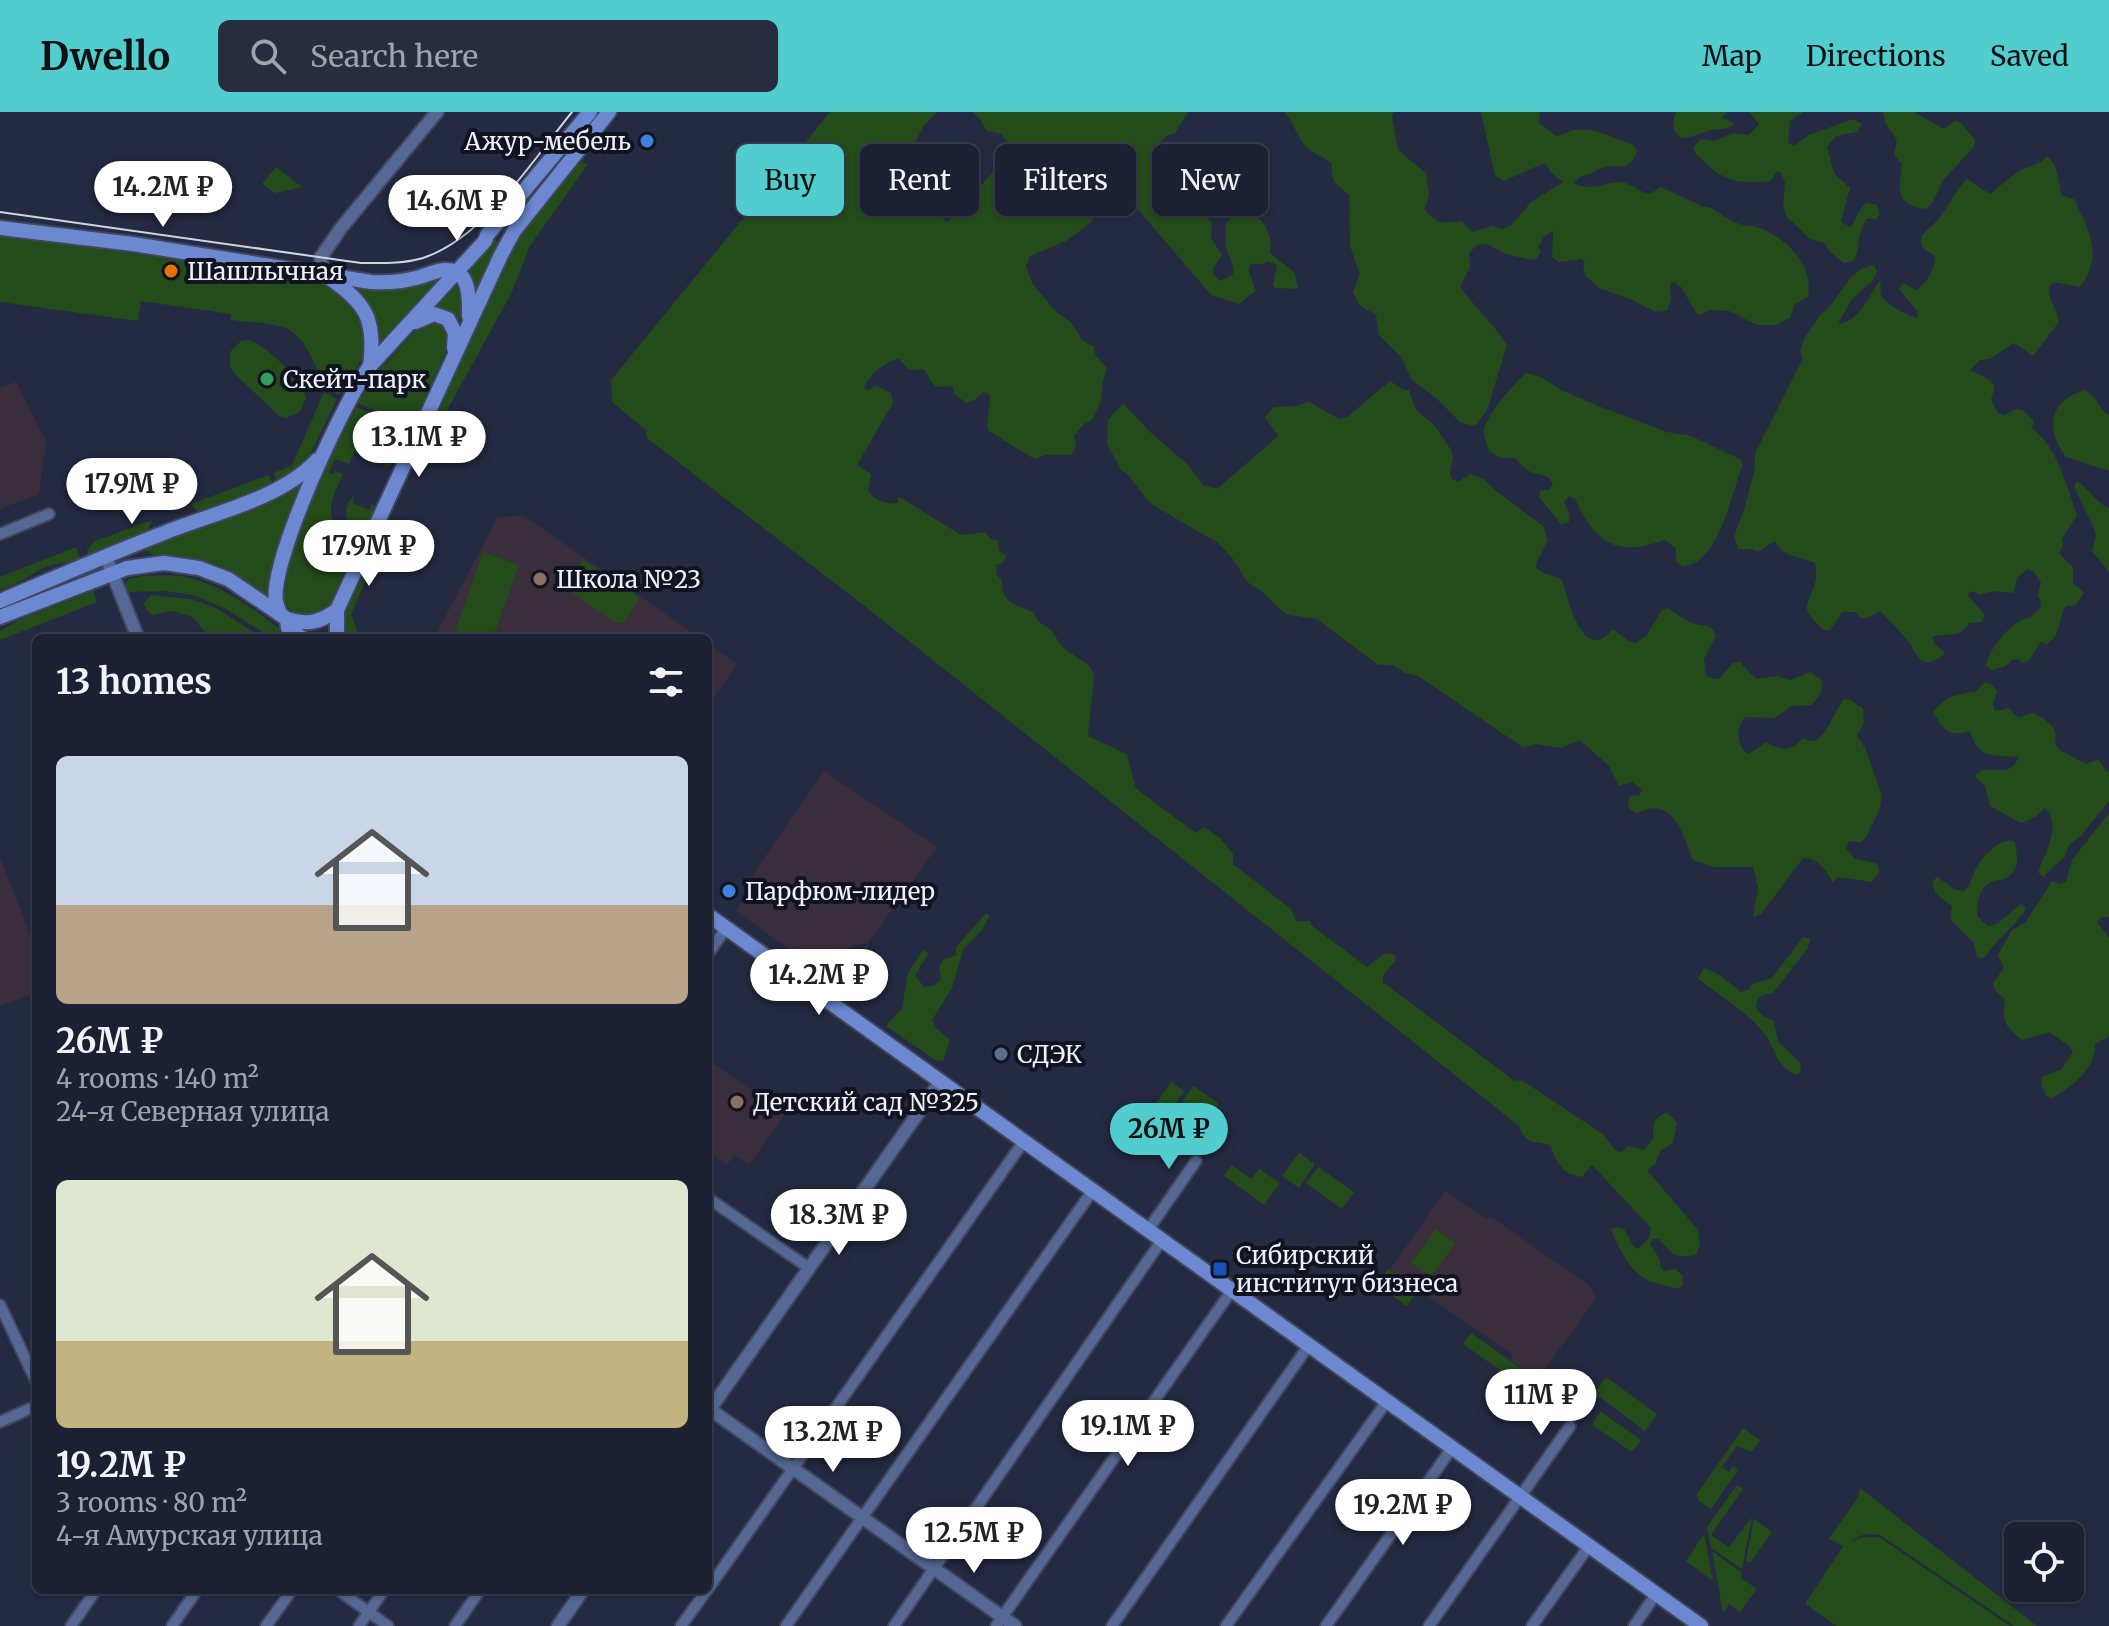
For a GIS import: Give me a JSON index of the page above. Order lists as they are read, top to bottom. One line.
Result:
{"places":{"other":["Ажур-мебель","Шашлычная","Скейт-парк","Школа №23","Парфюм-лидер","СДЭК","Детский сад №325"],"transit":["Сибирский институт бизнеса"]},"page":{"header":"Dwello","search":"Search here","nav":["Map","Directions","Saved"],"chip":["Buy","Rent","Filters","New"],"price":["14.2M ₽","14.6M ₽","13.1M ₽","17.9M ₽","17.9M ₽","14.2M ₽","26M ₽","18.3M ₽","11M ₽","19.1M ₽","13.2M ₽","19.2M ₽","12.5M ₽"],"heading":"13 homes","list":[{"name":"26M ₽","note":"4 rooms · 140 m² · 24-я Северная улица"},{"name":"19.2M ₽","note":"3 rooms · 80 m² · 4-я Амурская улица"}]}}
